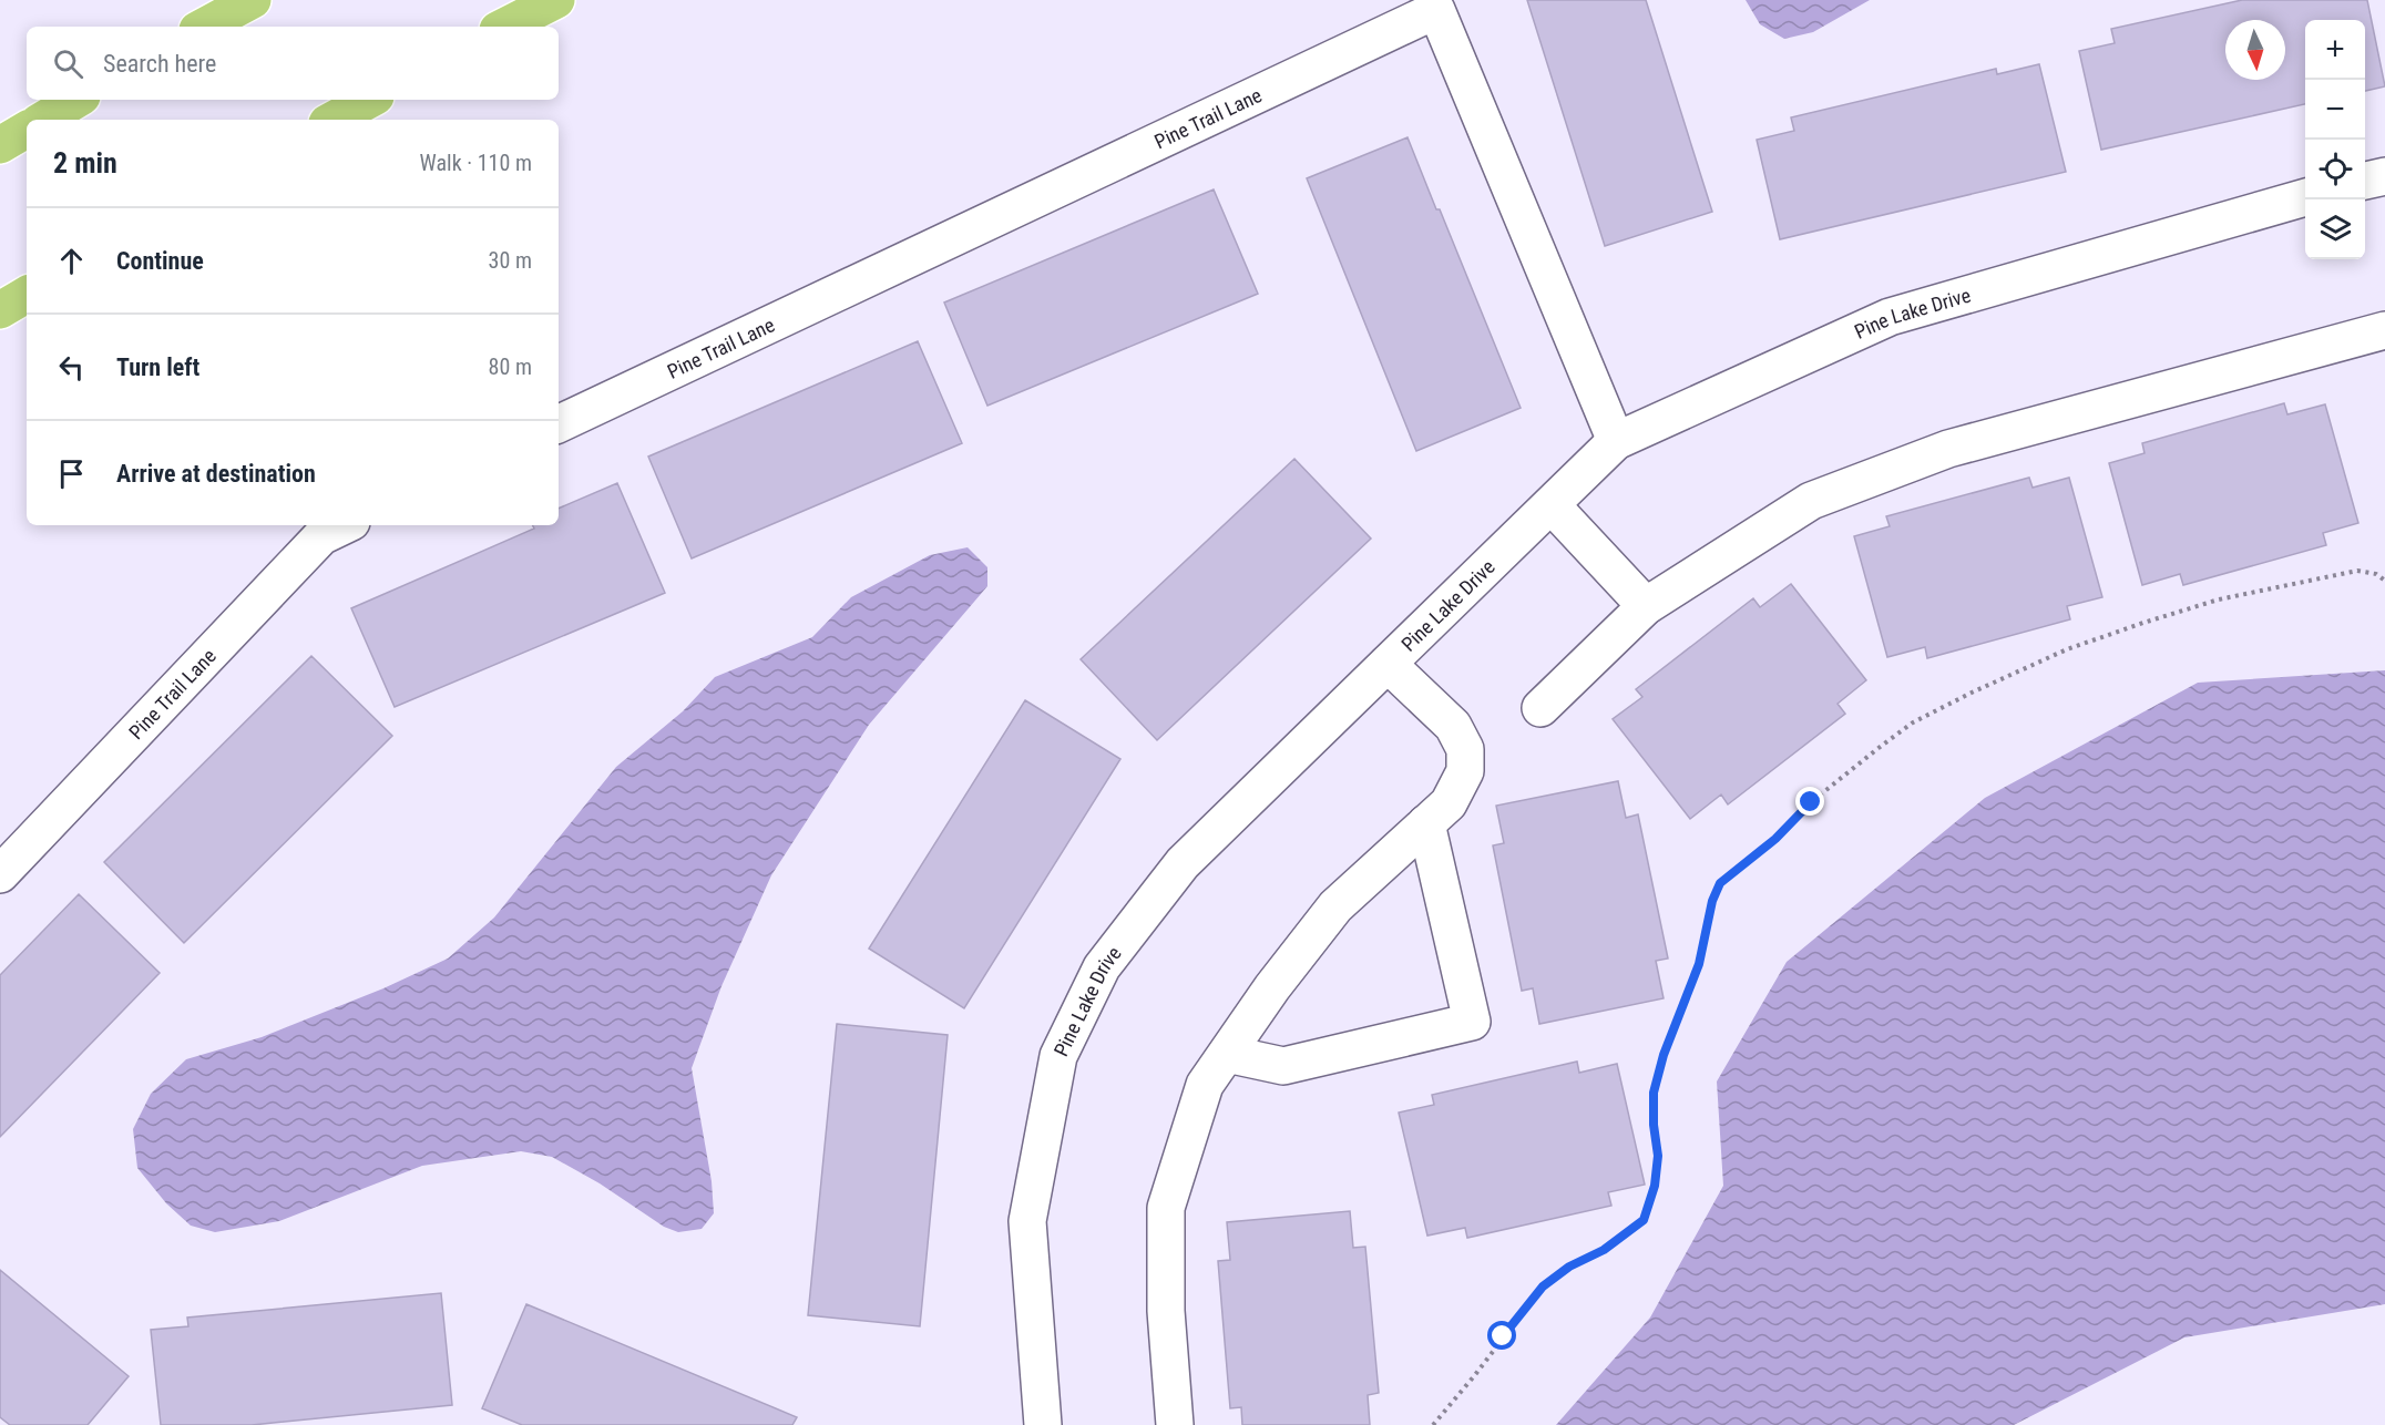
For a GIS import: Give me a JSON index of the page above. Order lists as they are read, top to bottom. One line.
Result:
{"streets":{"street":["Pine Trail Lane","Pine Lake Drive"]},"crossings":[["Pine Trail Lane","Pine Lake Drive"]],"north":"bottom","page":{"map_buttons":["+","−"],"search":"Search here","heading":["2 min","Walk · 110 m"],"list":[["Continue","30 m"],["Turn left","80 m"],"Arrive at destination"]}}
